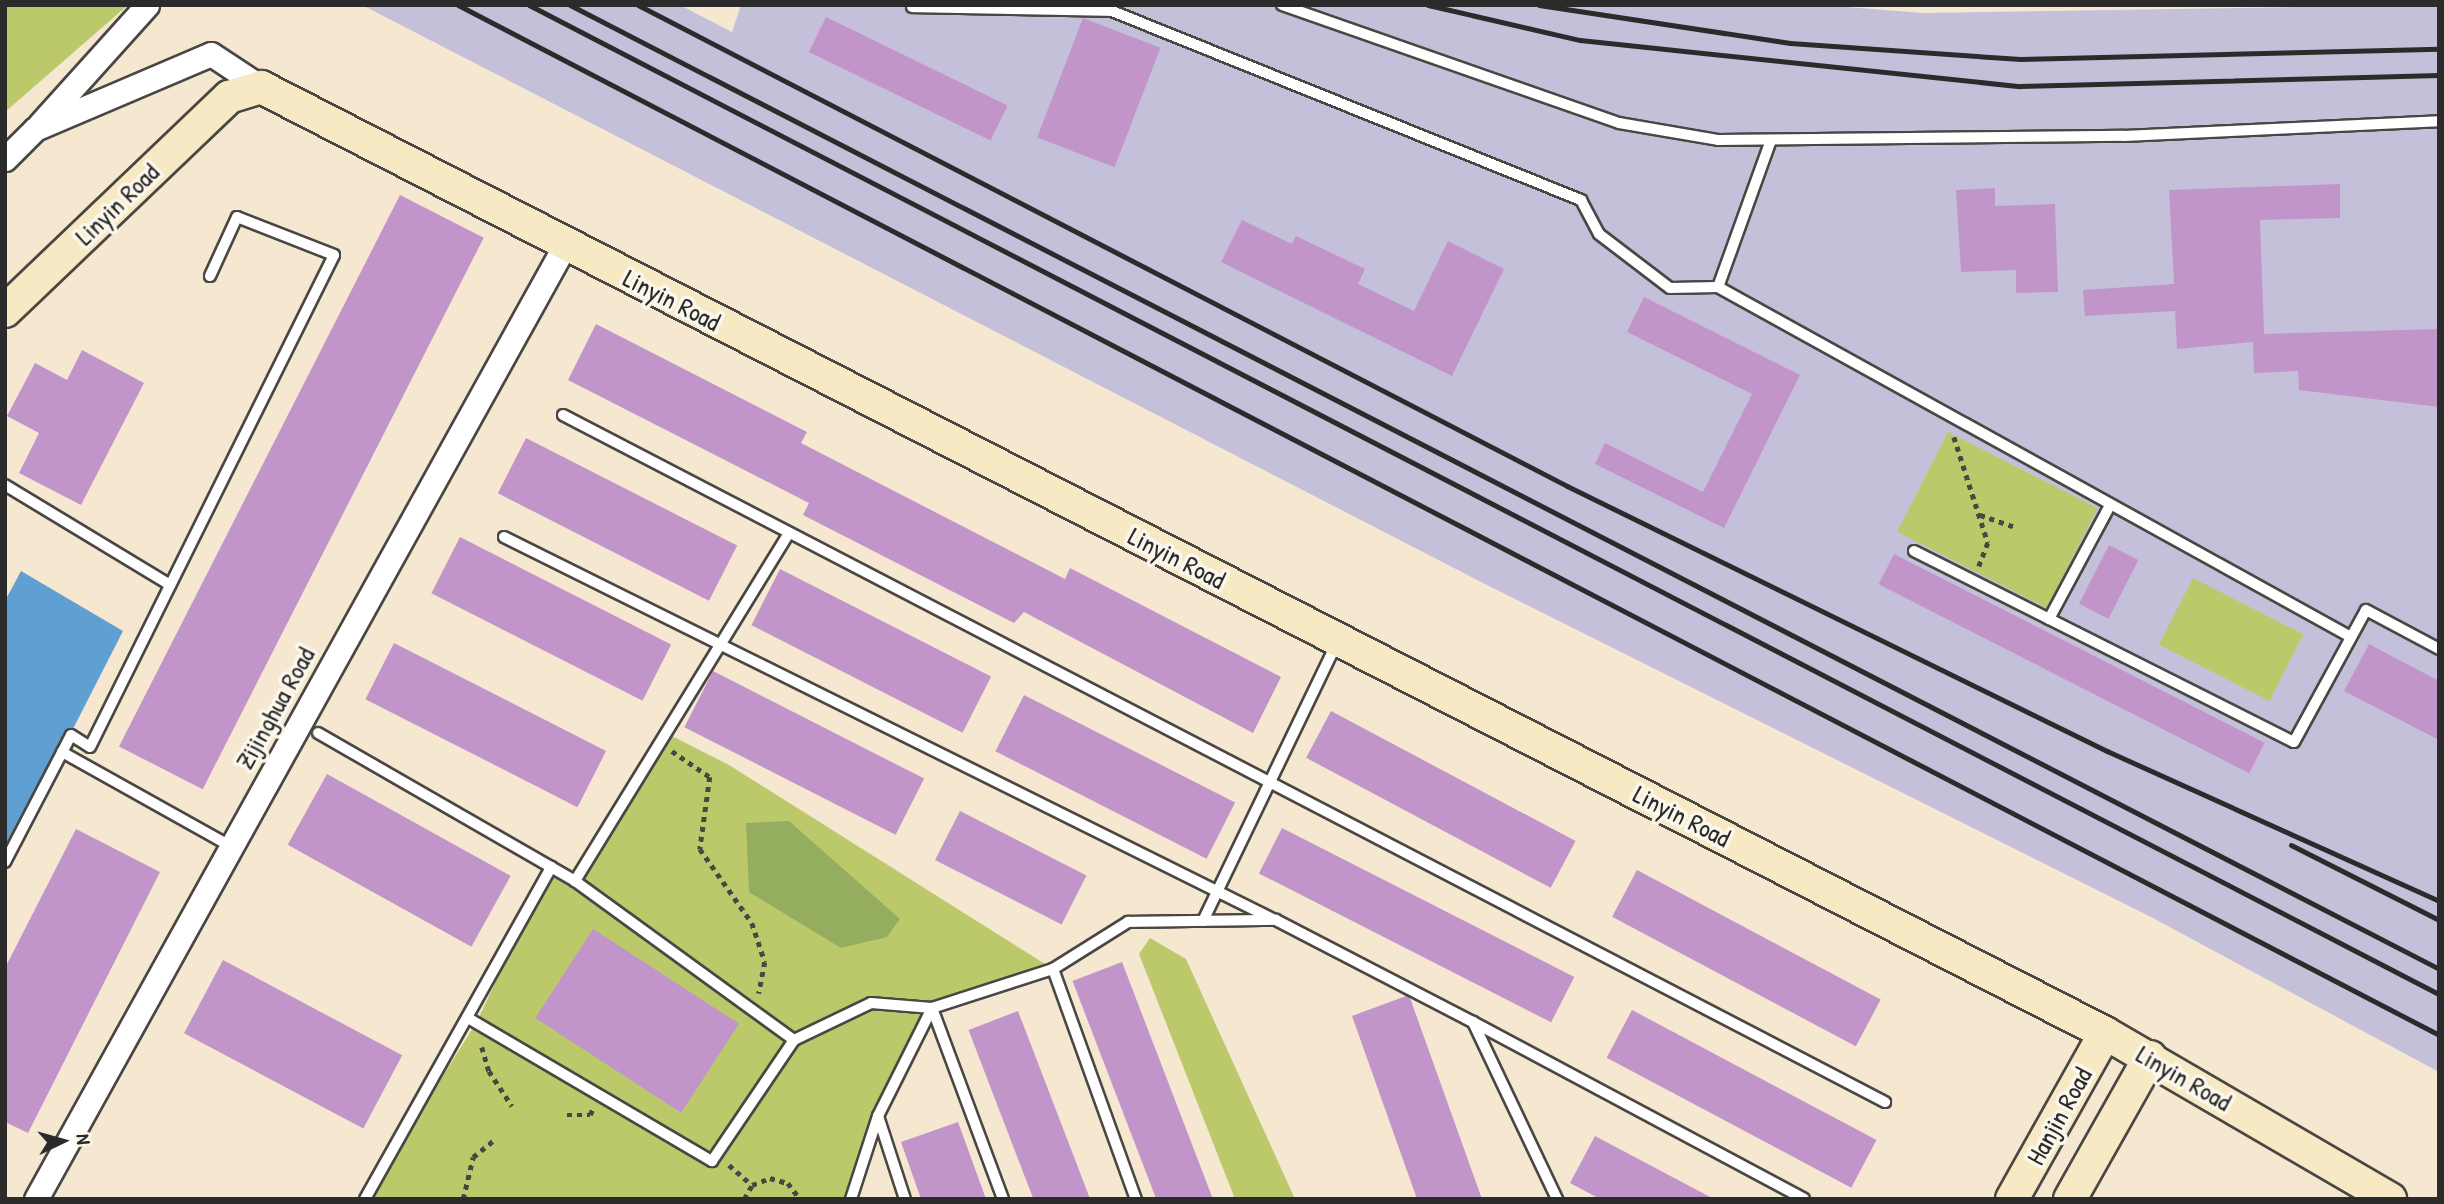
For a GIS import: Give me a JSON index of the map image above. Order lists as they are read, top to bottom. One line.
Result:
{"streets":{"street":["Linyin Road","Zijinghua Road","Hanjin Road"]},"crossings":[["Linyin Road","Zijinghua Road"],["Linyin Road","Hanjin Road"]],"north":"right"}
